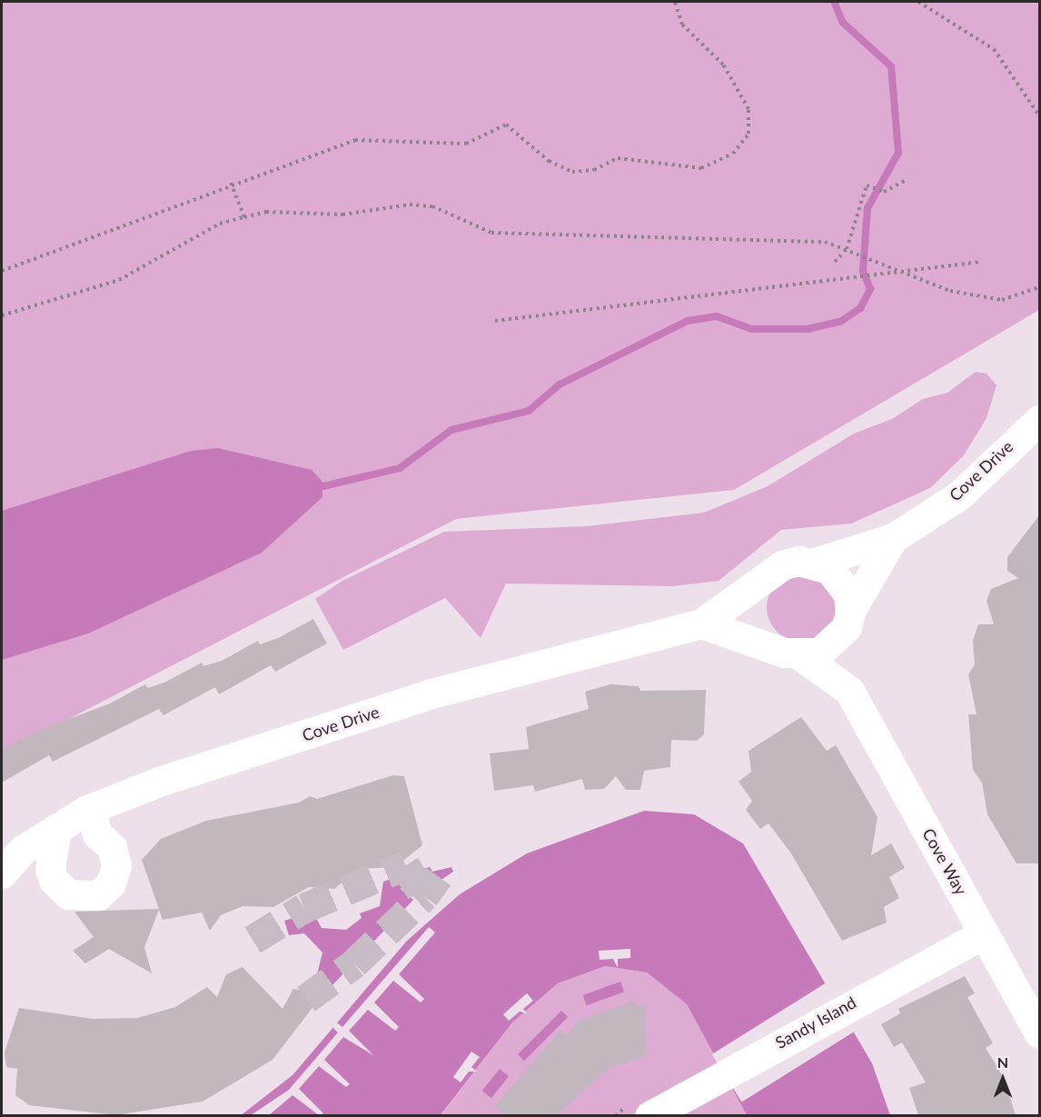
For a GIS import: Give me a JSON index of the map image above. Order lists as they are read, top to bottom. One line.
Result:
{"streets":{"street":["Cove Drive","Cove Way","Sandy Island"]},"crossings":[["Cove Drive","Cove Way"],["Cove Way","Sandy Island"]],"north":"top"}
